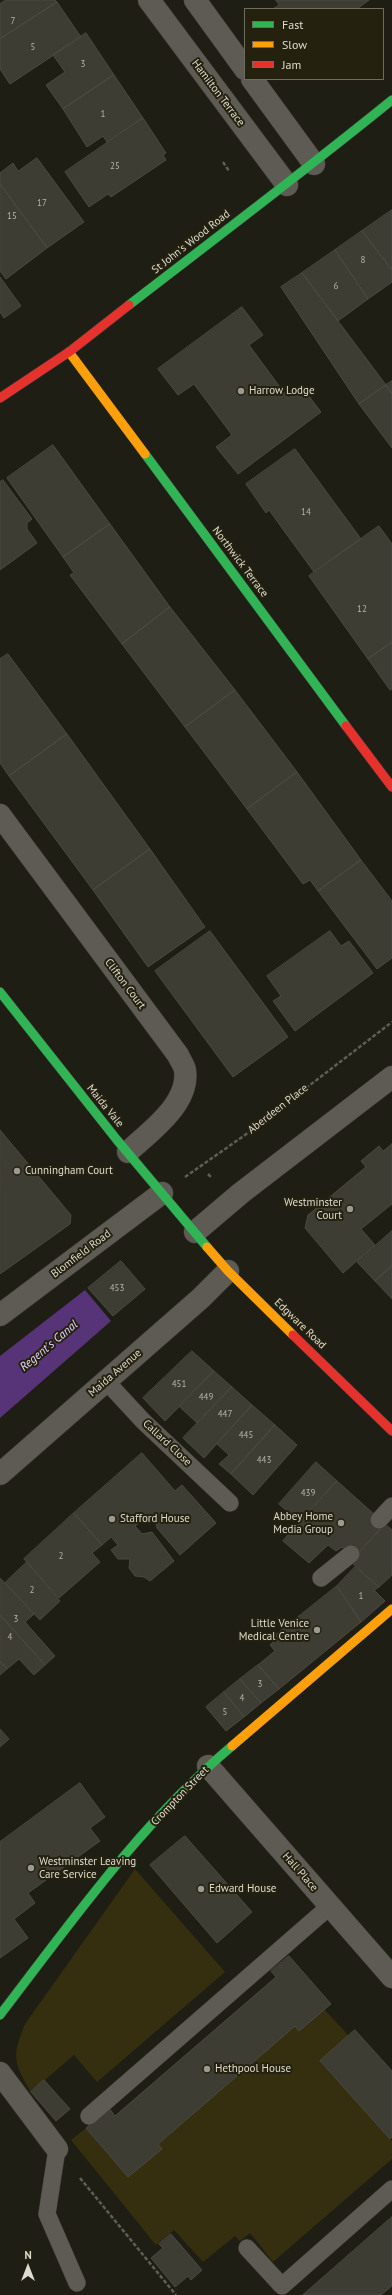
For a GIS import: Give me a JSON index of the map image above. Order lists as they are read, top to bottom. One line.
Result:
{"streets":{"main road":["St John's Wood Road","Northwick Terrace","Maida Vale","Edgware Road","Crompton Street"],"street":["Hamilton Terrace","Clifton Court","Blomfield Road","Maida Avenue","Hall Place"],"lane":["Callard Close"],"path":["Aberdeen Place"]},"crossings":[["Hamilton Terrace","St John's Wood Road"],["St John's Wood Road","Northwick Terrace"],["Clifton Court","Maida Vale"],["Maida Vale","Aberdeen Place"],["Maida Vale","Blomfield Road"],["Maida Vale","Edgware Road"],["Aberdeen Place","Blomfield Road"],["Edgware Road","Maida Avenue"],["Maida Avenue","Callard Close"],["Crompton Street","Hall Place"]],"water":["Regent's Canal"],"places":["Harrow Lodge","Cunningham Court","Westminster Court","Stafford House","Abbey Home Media Group","Little Venice Medical Centre","Westminster Leaving Care Service","Edward House","Hethpool House"],"house_numbers":["7","5","3","1","25","17","15","8","6","14","12","453","451","449","447","445","443","439","2","2","1","3","4","3","4","5"],"legend":["Fast","Slow","Jam"],"north":"top"}
